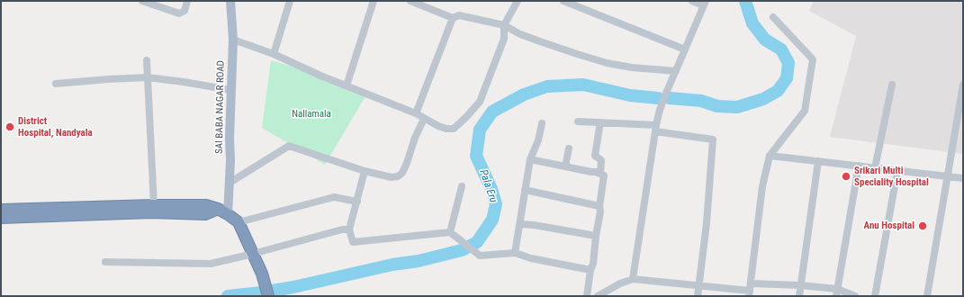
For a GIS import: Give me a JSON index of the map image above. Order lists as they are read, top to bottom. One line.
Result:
{"streets":{"main road":["SAI BABA NAGAR ROAD"]},"water":["Pala Eru"],"parks":["Nallamala"],"places":["District Hospital, Nandyala","Srikari Multi Speciality Hospital","Anu Hospital"]}
